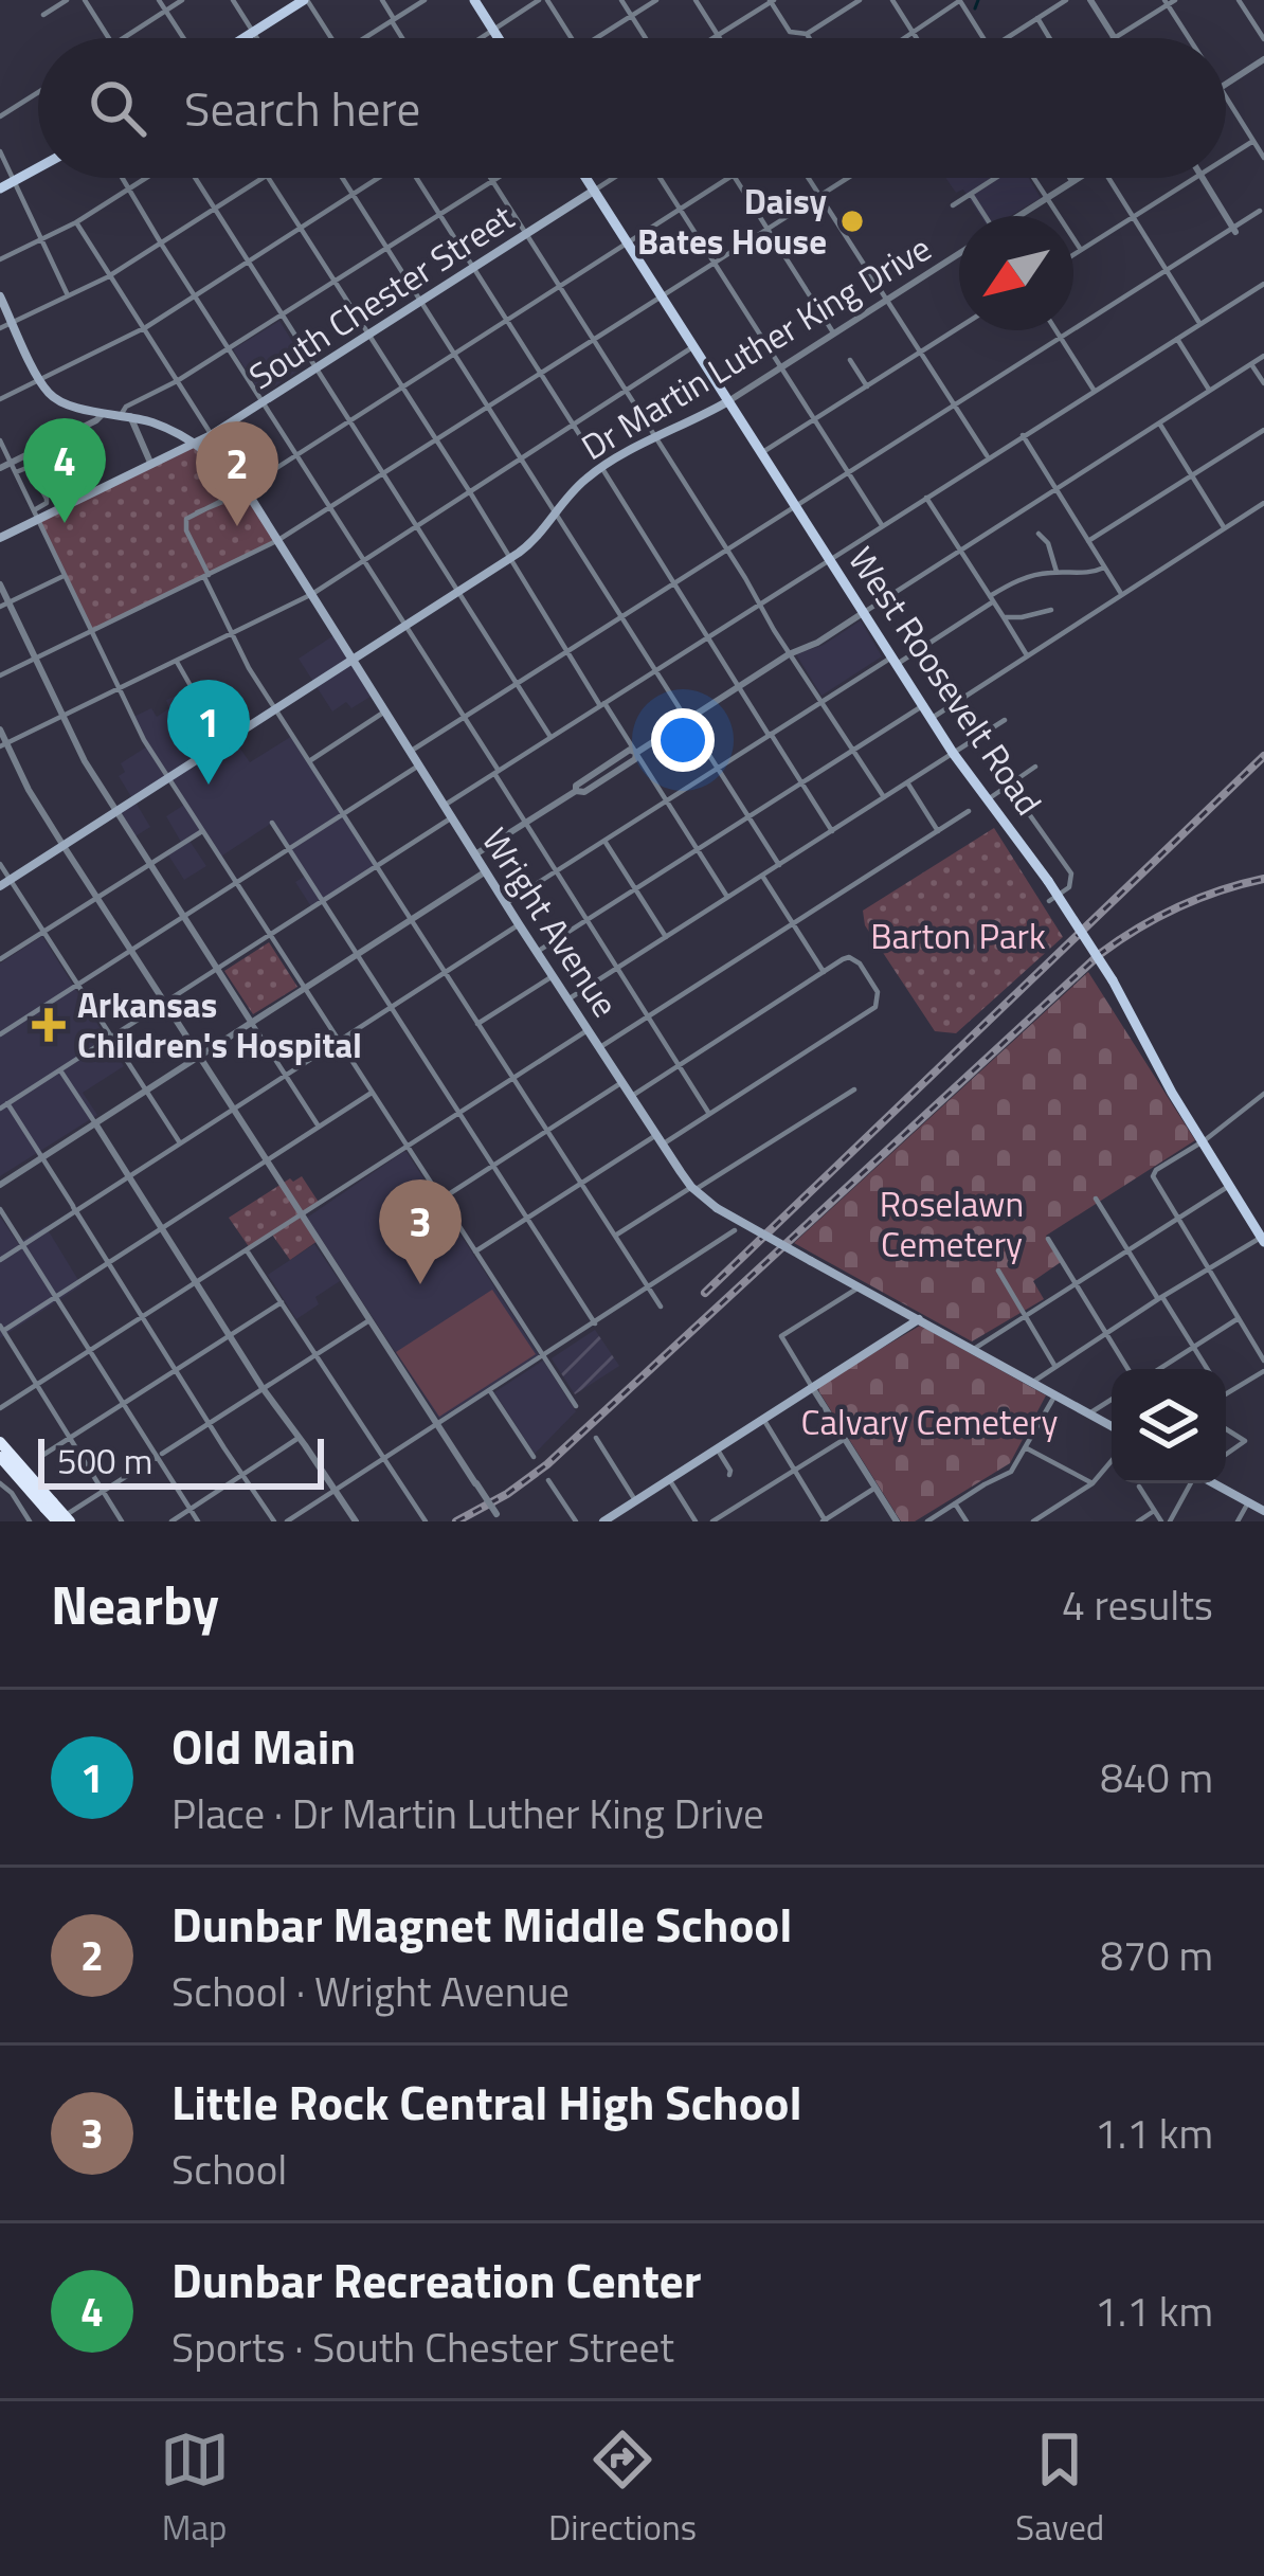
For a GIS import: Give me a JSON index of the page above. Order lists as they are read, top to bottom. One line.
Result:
{"streets":{"main road":["South Chester Street","Dr Martin Luther King Drive","West Roosevelt Road","Wright Avenue"]},"crossings":[["South Chester Street","West Roosevelt Road"],["South Chester Street","Wright Avenue"],["Dr Martin Luther King Drive","West Roosevelt Road"],["Dr Martin Luther King Drive","Wright Avenue"]],"parks":["Barton Park","Roselawn Cemetery","Calvary Cemetery"],"places":{"other":["Daisy Bates House"],"health":["Arkansas Children's Hospital"]},"scale_bar":"500 m","north":"bottom left","page":{"search":"Search here","pins":["4","2","1","3"],"scale":"500 m","heading":["Nearby","4 results"],"list":[{"mark":"1","name":"Old Main","note":"Place · Dr Martin Luther King Drive","value":"840 m"},{"mark":"2","name":"Dunbar Magnet Middle School","note":"School · Wright Avenue","value":"870 m"},{"mark":"3","name":"Little Rock Central High School","note":"School","value":"1.1 km"},{"mark":"4","name":"Dunbar Recreation Center","note":"Sports · South Chester Street","value":"1.1 km"}],"nav":["Map","Directions","Saved"]}}
